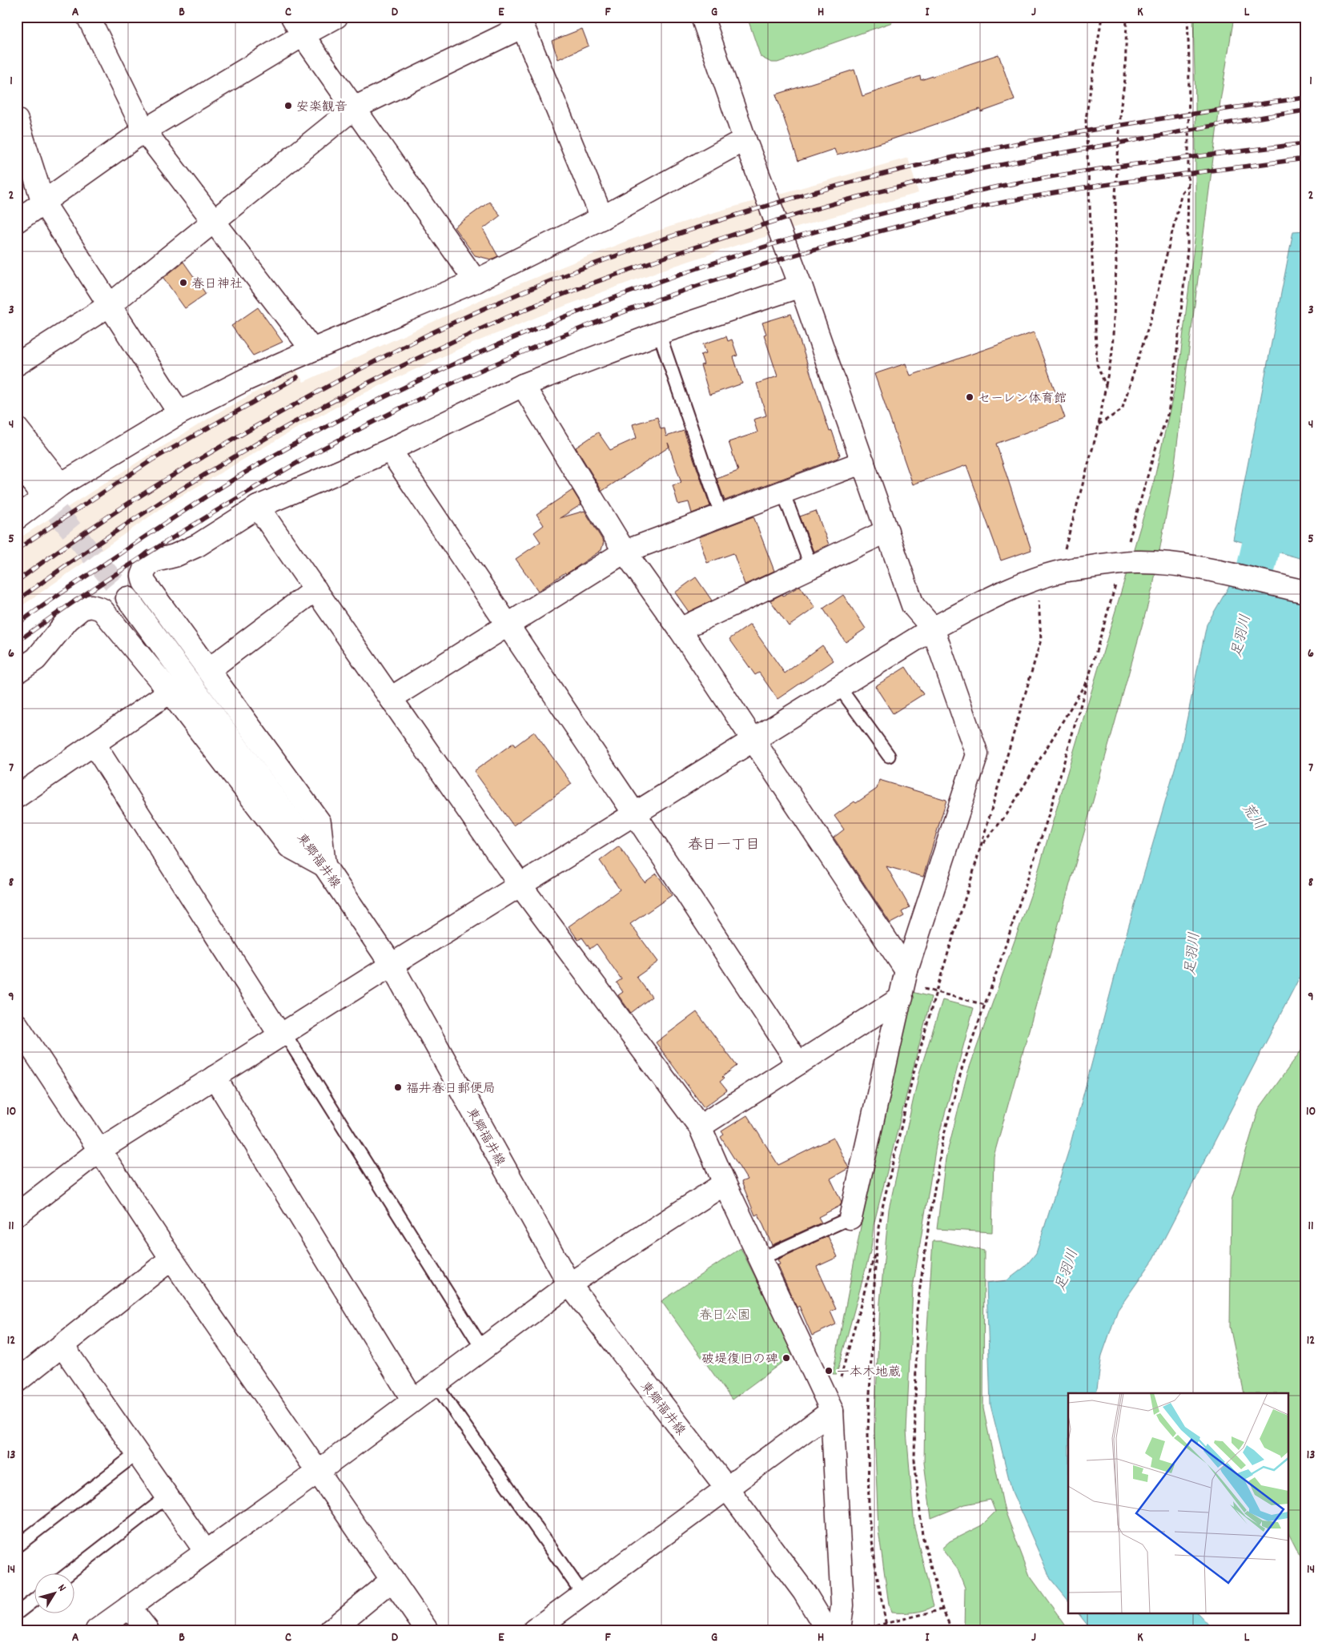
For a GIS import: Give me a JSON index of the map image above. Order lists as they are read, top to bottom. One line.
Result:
{"streets":{"street":["東郷福井線"]},"districts":["春日一丁目"],"water":["足羽川","荒川"],"parks":["春日公園"],"places":["安楽観音","春日神社","セーレン体育館","福井春日郵便局","破堤復旧の碑","一本木地蔵"],"north":"top right","grid":{"columns":["A","B","C","D","E","F","G","H","I","J","K","L"],"rows":["1","2","3","4","5","6","7","8","9","10","11","12","13","14"]}}
